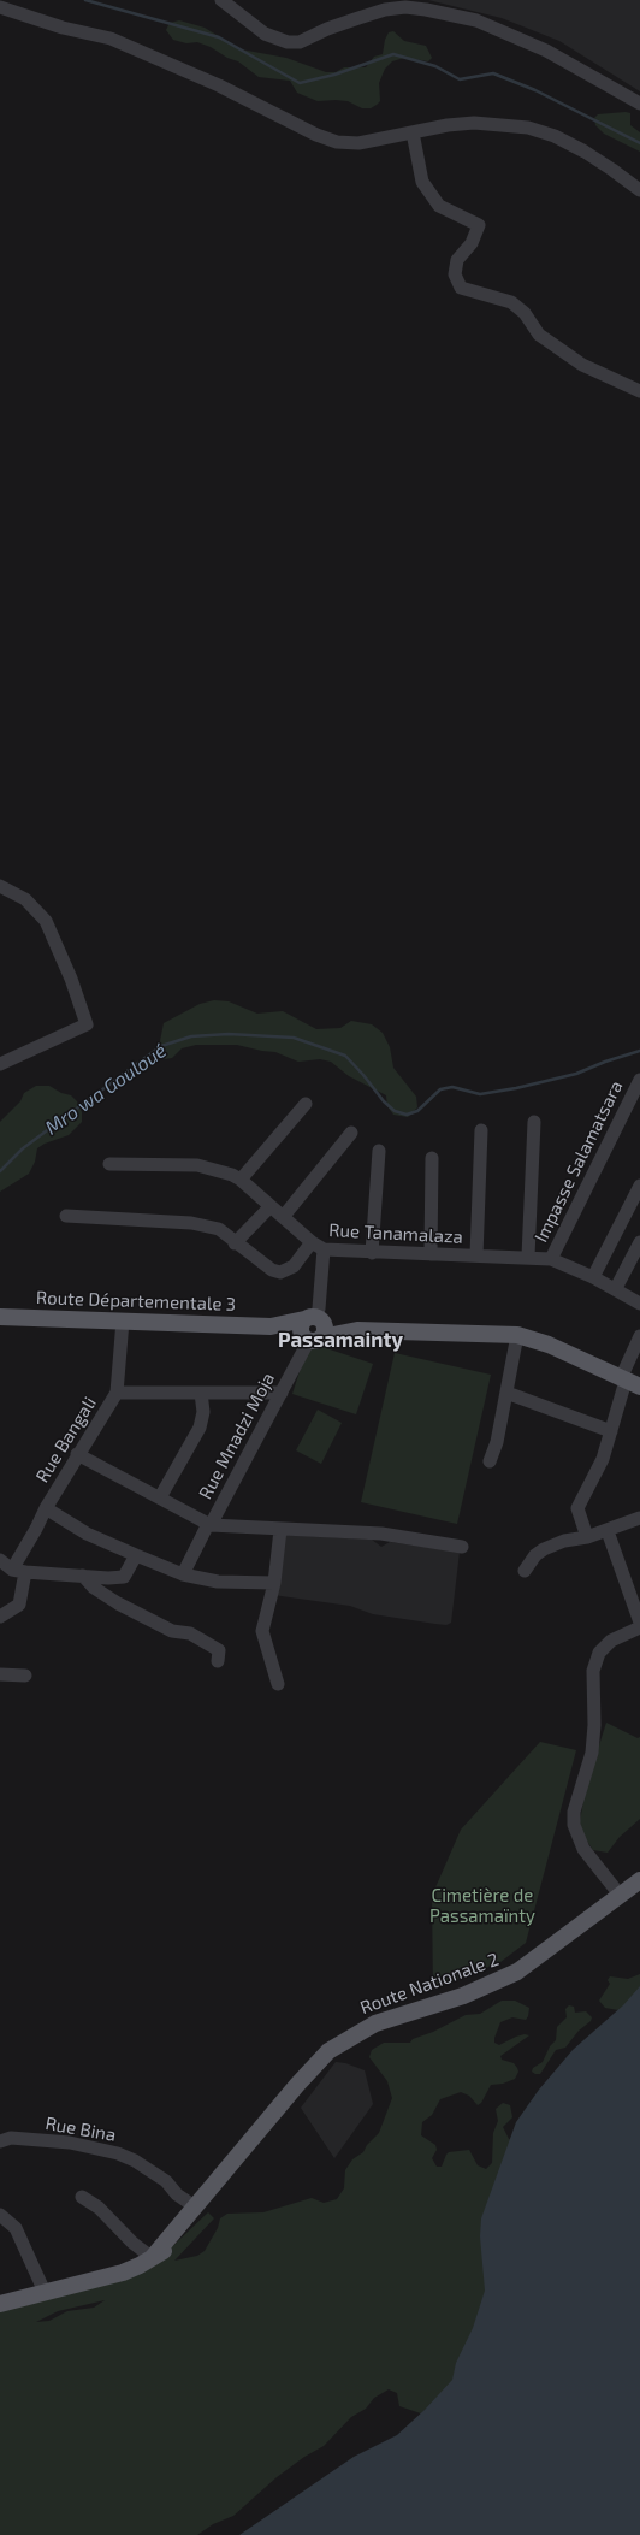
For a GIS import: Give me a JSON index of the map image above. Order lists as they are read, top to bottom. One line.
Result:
{"streets":{"main road":["Route Départementale 3","Route Nationale 2"],"street":["Impasse Salamatsara","Rue Tanamalaza","Rue Mnadzi Moja","Rue Bangali","Rue Bina"]},"crossings":[["Impasse Salamatsara","Rue Tanamalaza"],["Route Départementale 3","Rue Mnadzi Moja"],["Route Départementale 3","Rue Bangali"],["Route Nationale 2","Rue Bina"]],"districts":["Passamainty"],"water":["Mro wa Gouloué"],"parks":["Cimetière de Passamaïnty"]}
